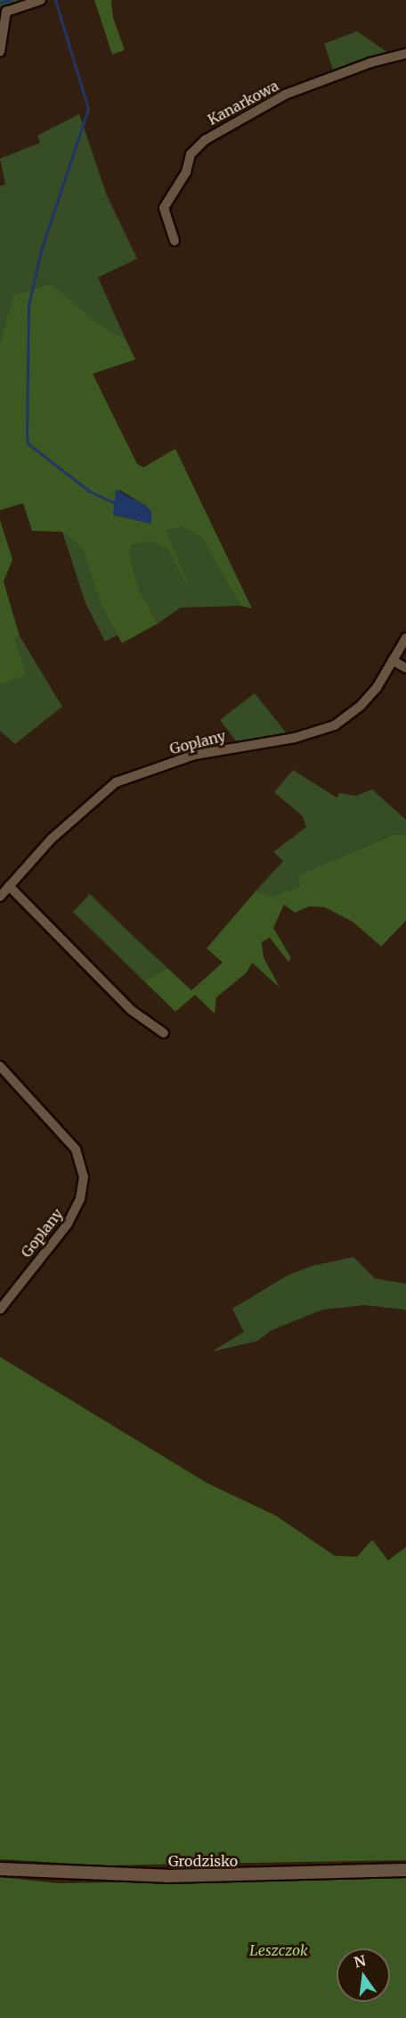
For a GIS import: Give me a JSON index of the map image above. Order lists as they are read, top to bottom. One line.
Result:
{"streets":{"street":["Kanarkowa","Goplany","Grodzisko"]},"parks":["Leszczok"],"north":"top"}
